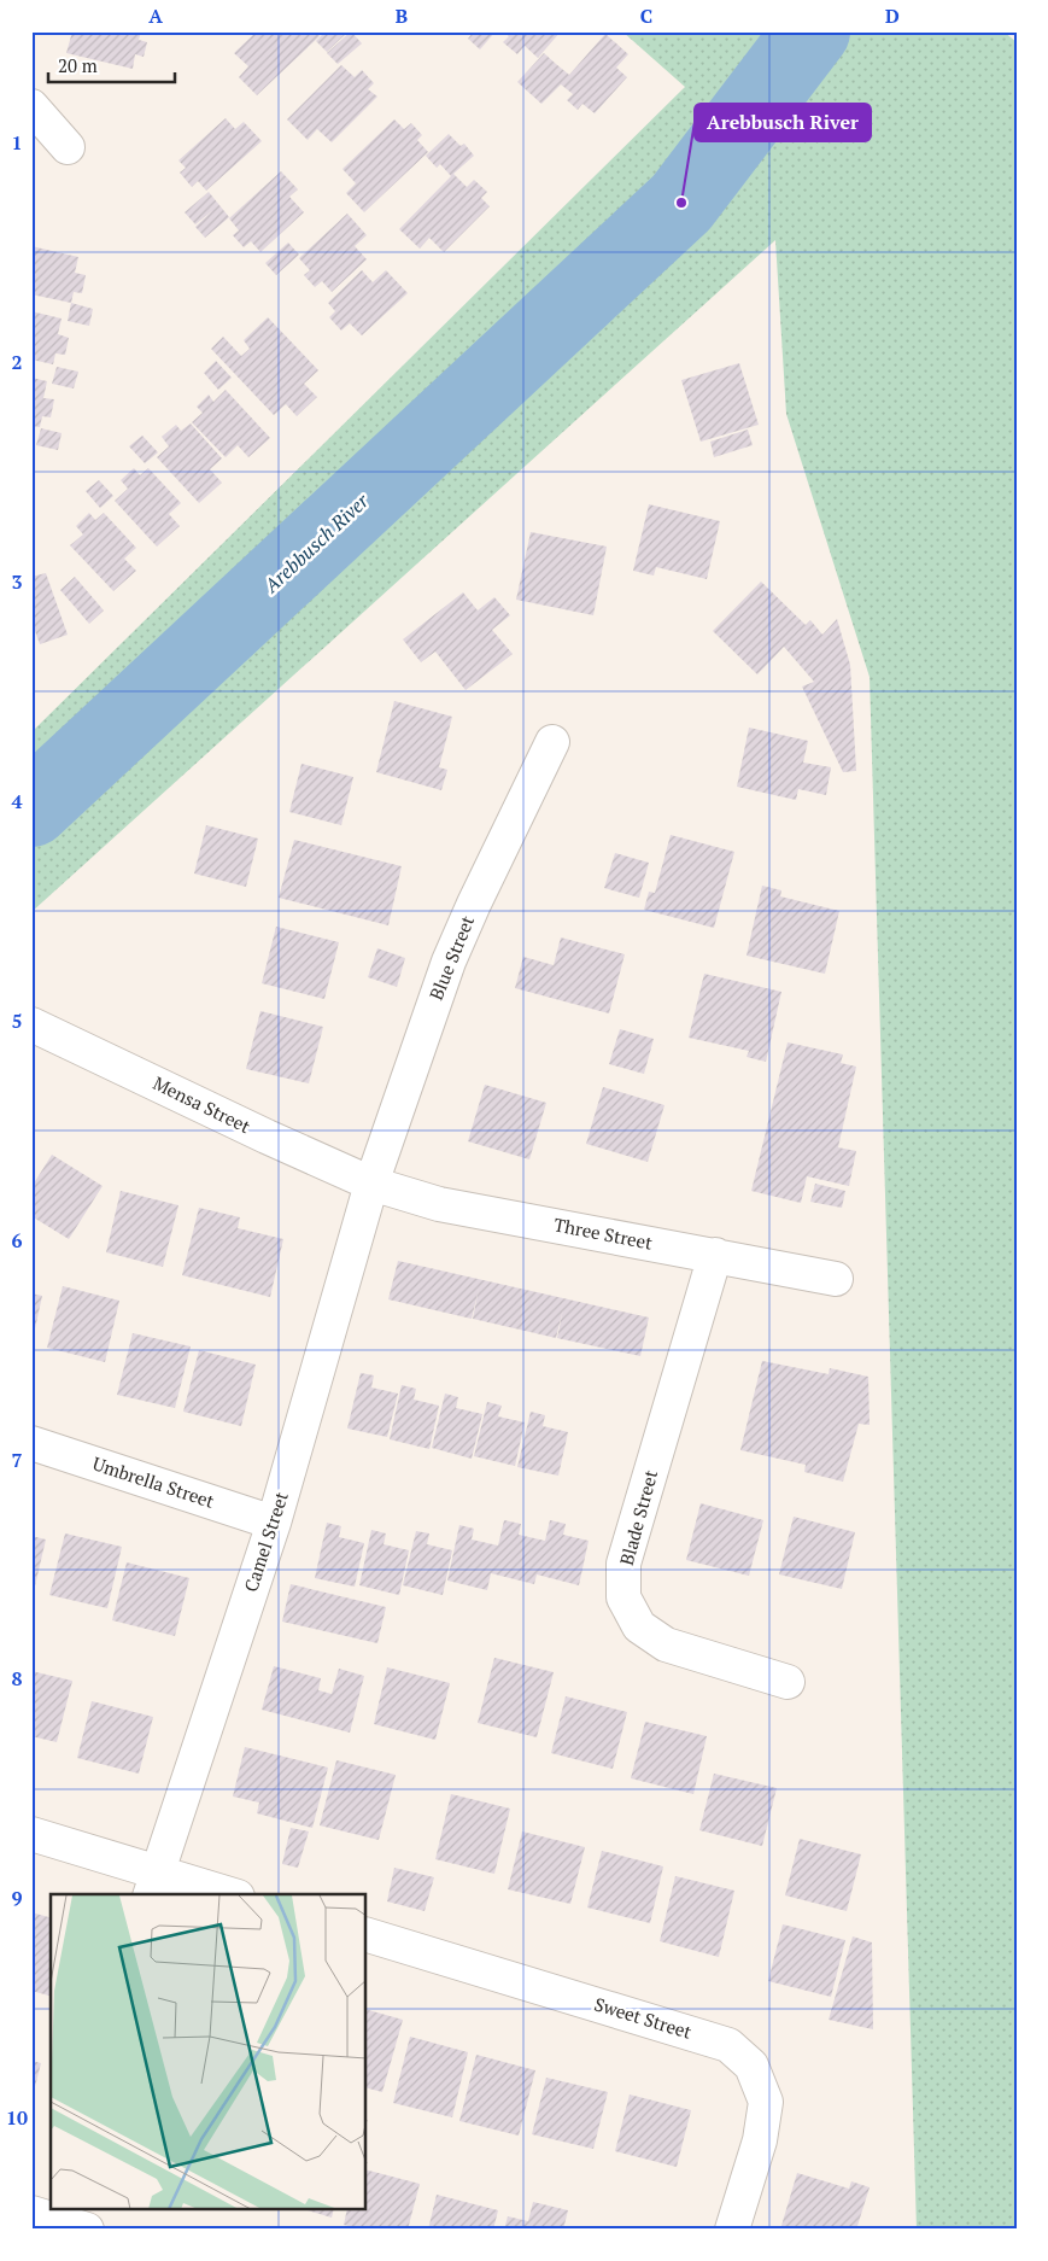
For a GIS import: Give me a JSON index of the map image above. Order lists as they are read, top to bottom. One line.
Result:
{"streets":{"street":["Blue Street","Mensa Street","Three Street","Umbrella Street","Blade Street","Camel Street","Sweet Street"]},"crossings":[["Blue Street","Mensa Street"],["Blue Street","Three Street"],["Blue Street","Camel Street"],["Mensa Street","Three Street"],["Mensa Street","Camel Street"],["Three Street","Blade Street"],["Three Street","Camel Street"],["Umbrella Street","Camel Street"]],"water":["Arebbusch River"],"places":["Arebbusch River"],"scale_bar":"20 m","grid":{"columns":["A","B","C","D"],"rows":["1","2","3","4","5","6","7","8","9","10"]}}
